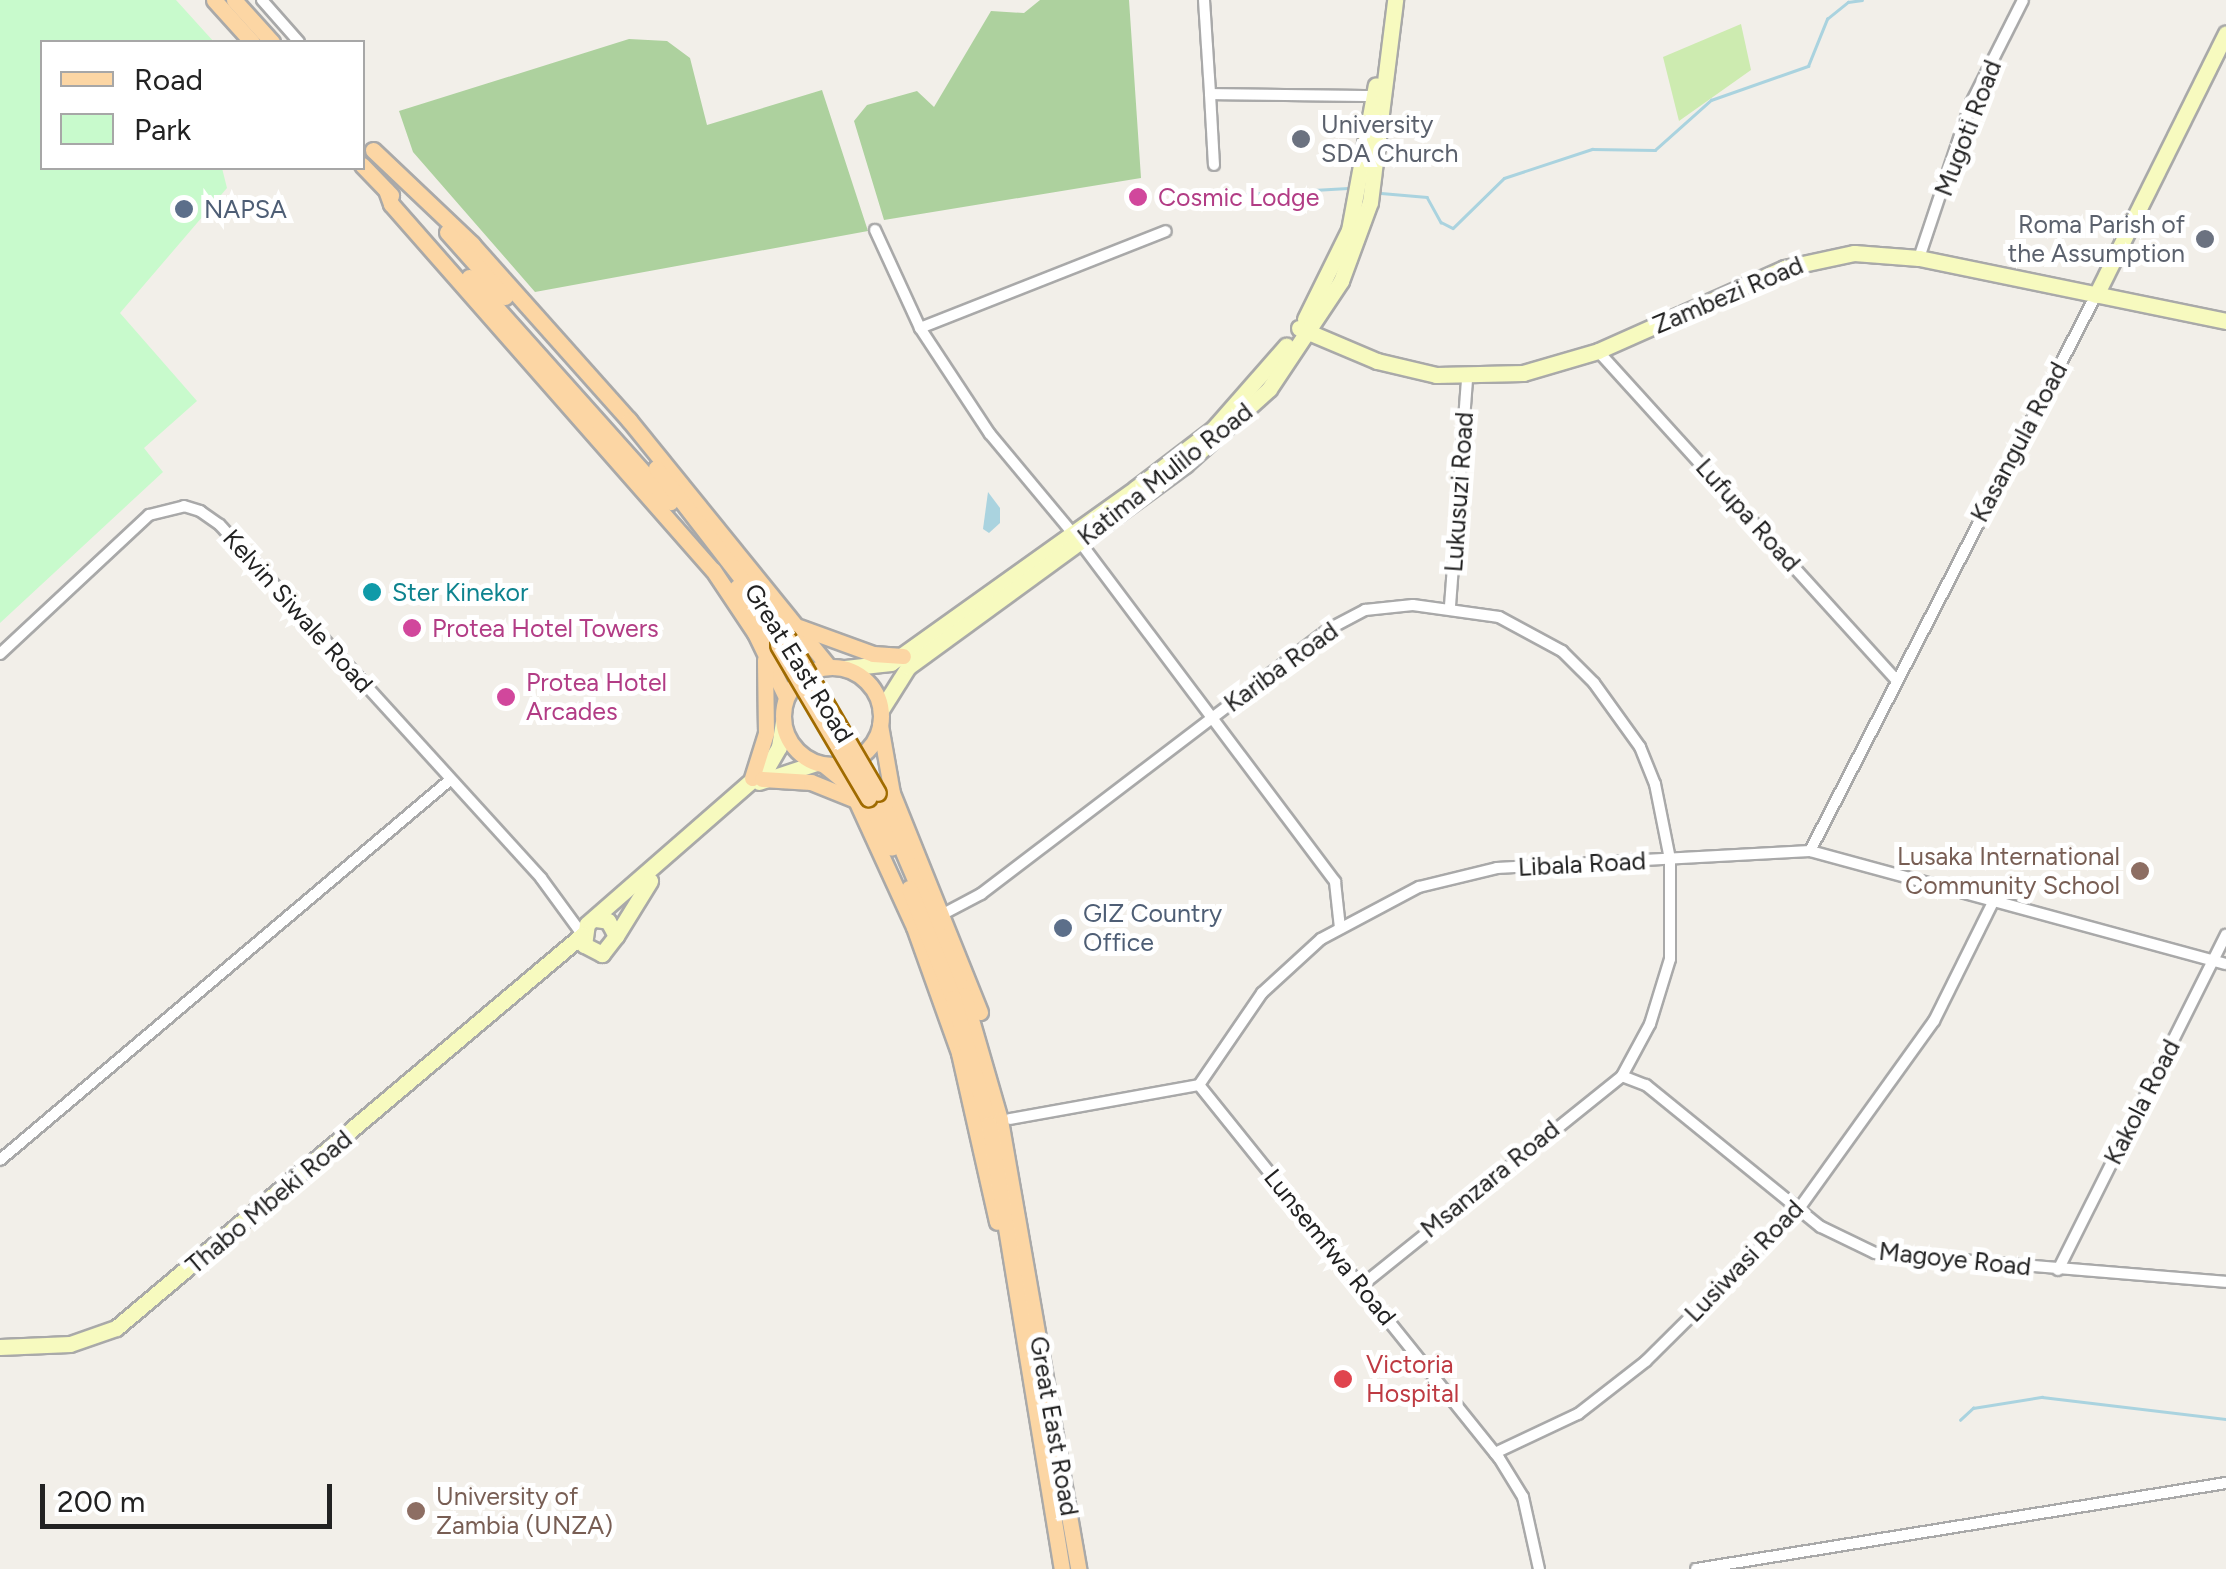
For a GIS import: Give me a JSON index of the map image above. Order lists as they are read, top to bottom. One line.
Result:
{"streets":{"main road":["Zambezi Road","Kasangula Road","Katima Mulilo Road","Great East Road","Thabo Mbeki Road"],"street":["Mugoti Road","Lukusuzi Road","Lufupa Road","Kelvin Siwale Road","Kariba Road","Libala Road","Kakola Road","Msanzara Road","Lunsemfwa Road","Magoye Road","Lusiwasi Road"]},"crossings":[["Mugoti Road","Zambezi Road"],["Zambezi Road","Kasangula Road"],["Zambezi Road","Katima Mulilo Road"],["Zambezi Road","Lukusuzi Road"],["Zambezi Road","Lufupa Road"],["Kasangula Road","Lufupa Road"],["Kasangula Road","Libala Road"],["Katima Mulilo Road","Great East Road"],["Katima Mulilo Road","Thabo Mbeki Road"],["Lukusuzi Road","Kariba Road"],["Kelvin Siwale Road","Thabo Mbeki Road"],["Great East Road","Kariba Road"],["Great East Road","Thabo Mbeki Road"],["Kariba Road","Libala Road"],["Kariba Road","Msanzara Road"],["Kariba Road","Magoye Road"],["Libala Road","Kakola Road"],["Libala Road","Lunsemfwa Road"],["Libala Road","Lusiwasi Road"],["Kakola Road","Magoye Road"],["Msanzara Road","Lunsemfwa Road"],["Msanzara Road","Magoye Road"],["Lunsemfwa Road","Lusiwasi Road"],["Magoye Road","Lusiwasi Road"]],"places":["University SDA Church","Cosmic Lodge","NAPSA","Roma Parish of the Assumption","Ster Kinekor","Protea Hotel Towers","Protea Hotel Arcades","Lusaka International Community School","GIZ Country Office","Victoria Hospital","University of Zambia (UNZA)"],"legend":["Road","Park"],"scale_bar":"200 m"}
